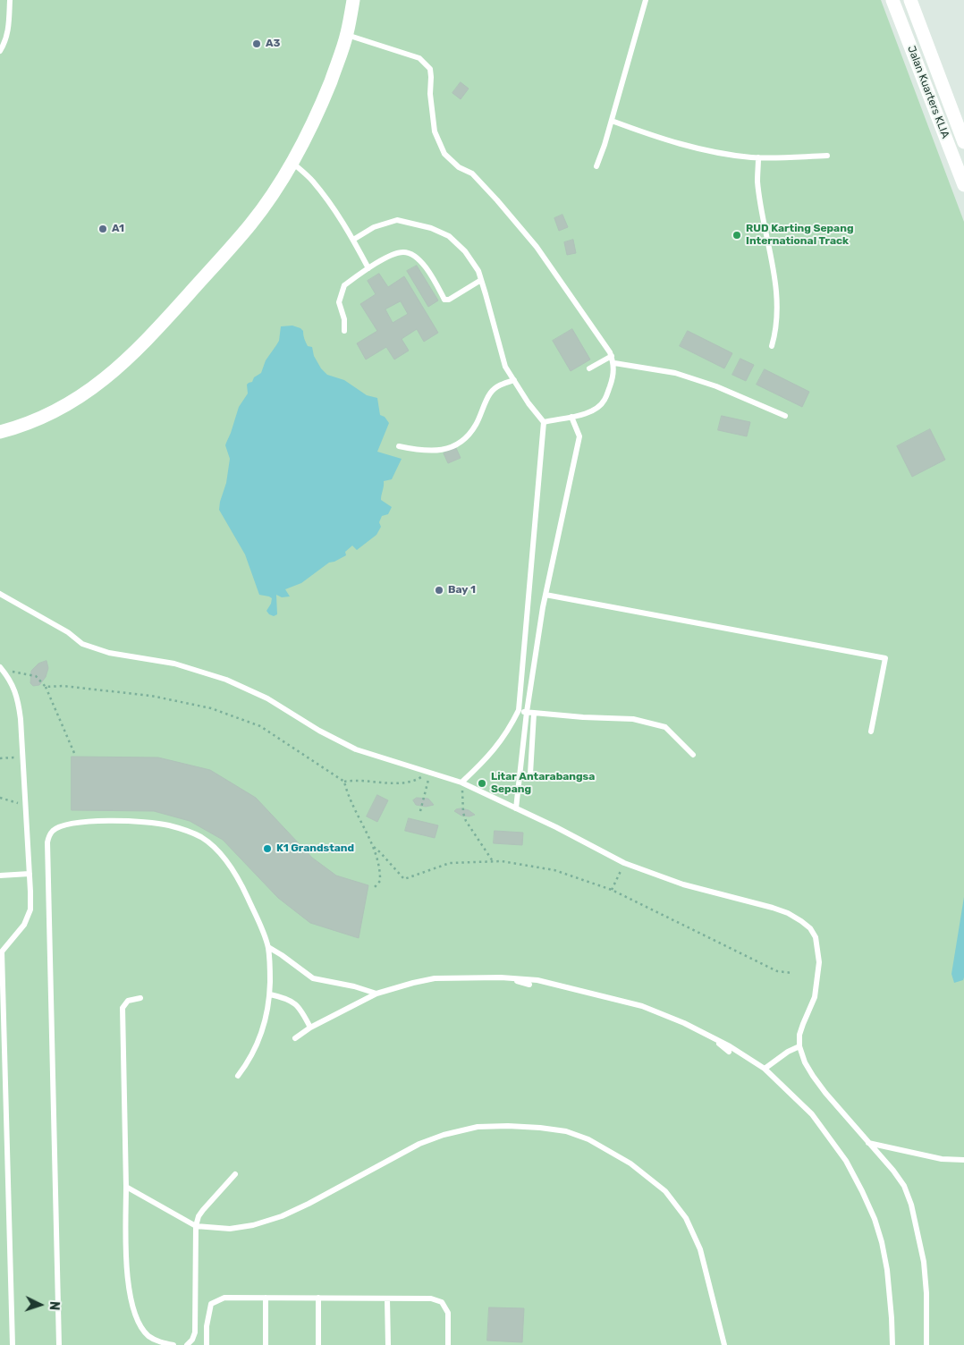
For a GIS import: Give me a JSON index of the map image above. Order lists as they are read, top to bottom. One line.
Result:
{"streets":{"street":["Jalan Kuarters KLIA"]},"places":["A3","A1","RUD Karting Sepang International Track","Bay 1","Litar Antarabangsa Sepang","K1 Grandstand"],"north":"right"}
